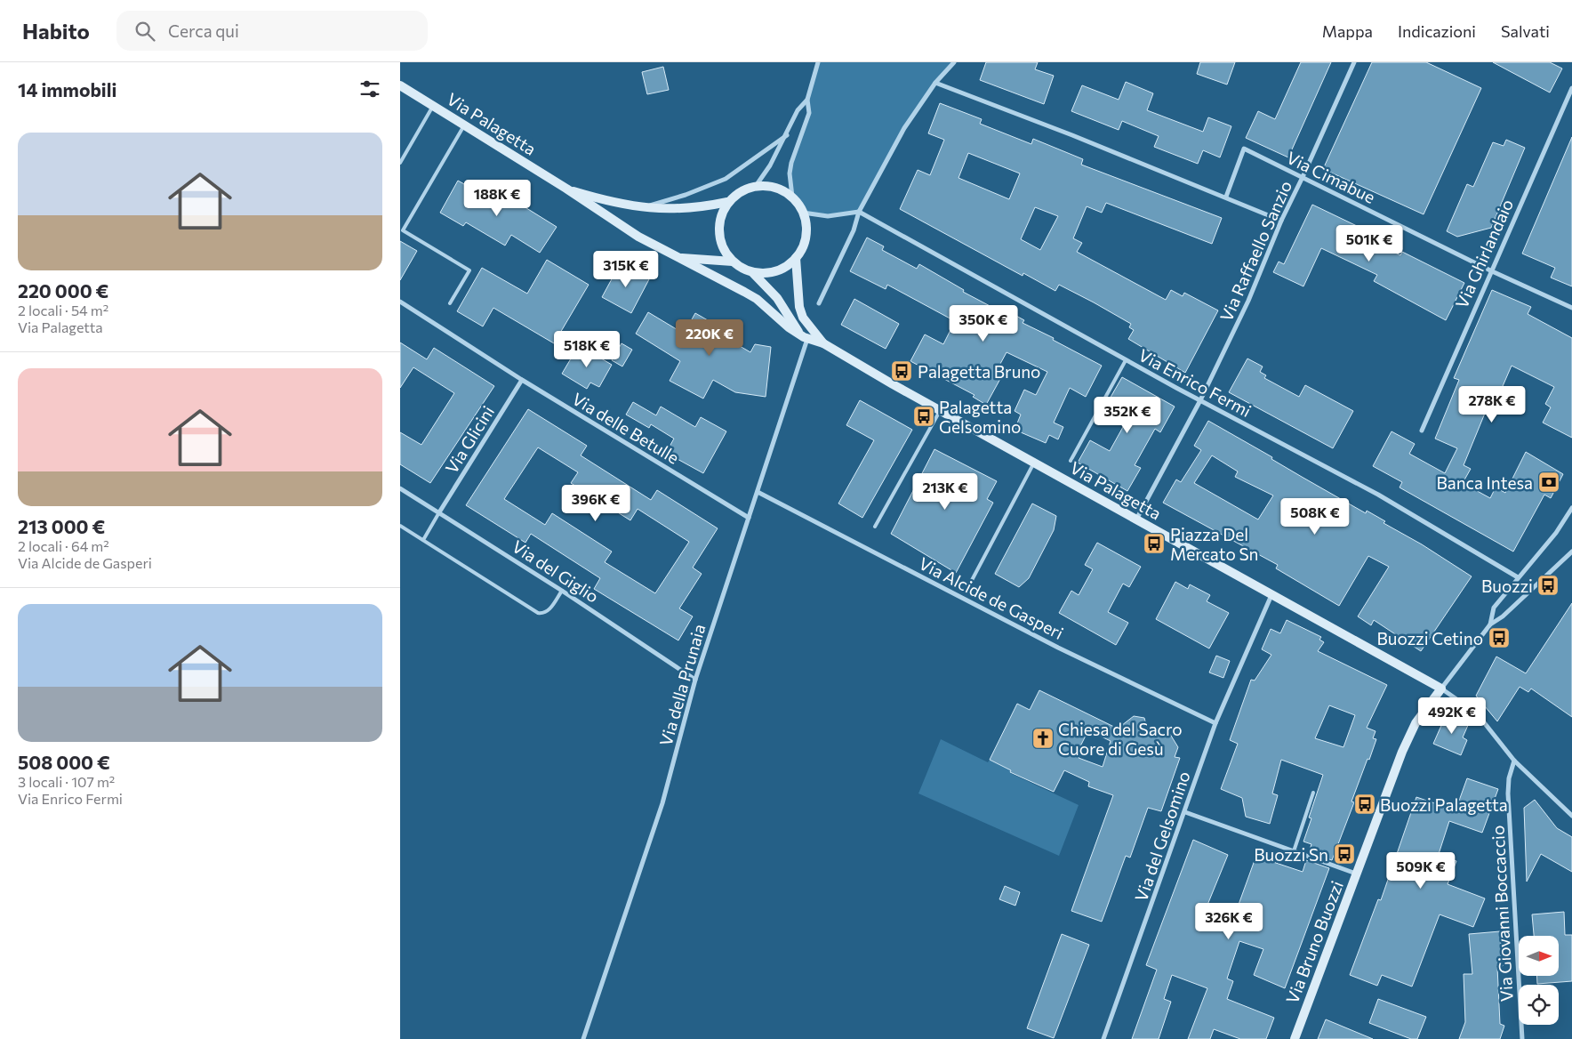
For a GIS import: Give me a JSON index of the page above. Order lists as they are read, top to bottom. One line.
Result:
{"streets":{"street":["Via Palagetta","Via Cimabue","Via Raffaello Sanzio","Via Ghirlandaio","Via Enrico Fermi","Via delle Betulle","Via Glicini","Via del Giglio","Via Alcide de Gasperi","Via della Prunaia","Via del Gelsomino","Via Giovanni Boccaccio","Via Bruno Buozzi"]},"crossings":[["Via Palagetta","Via Raffaello Sanzio"],["Via Palagetta","Via della Prunaia"],["Via Palagetta","Via del Gelsomino"],["Via Palagetta","Via Bruno Buozzi"],["Via Cimabue","Via Raffaello Sanzio"],["Via Cimabue","Via Ghirlandaio"],["Via Raffaello Sanzio","Via Enrico Fermi"],["Via Enrico Fermi","Via Bruno Buozzi"],["Via delle Betulle","Via Glicini"],["Via delle Betulle","Via della Prunaia"],["Via Glicini","Via del Giglio"],["Via del Giglio","Via della Prunaia"],["Via Alcide de Gasperi","Via della Prunaia"],["Via Alcide de Gasperi","Via del Gelsomino"]],"places":{"bus stop":["Palagetta Bruno","Palagetta Gelsomino","Piazza Del Mercato Sn","Buozzi","Buozzi Cetino","Buozzi Palagetta","Buozzi Sn"],"bank":["Banca Intesa"],"church":["Chiesa del Sacro Cuore di Gesù"]},"north":"right","page":{"header":"Habito","search":"Cerca qui","nav":["Mappa","Indicazioni","Salvati"],"heading":"14 immobili","list":[{"name":"220 000 €","note":"2 locali · 54 m² · Via Palagetta"},{"name":"213 000 €","note":"2 locali · 64 m² · Via Alcide de Gasperi"},{"name":"508 000 €","note":"3 locali · 107 m² · Via Enrico Fermi"}],"price":["188K €","501K €","315K €","350K €","220K €","518K €","278K €","352K €","213K €","396K €","508K €","492K €","509K €","326K €"]}}
